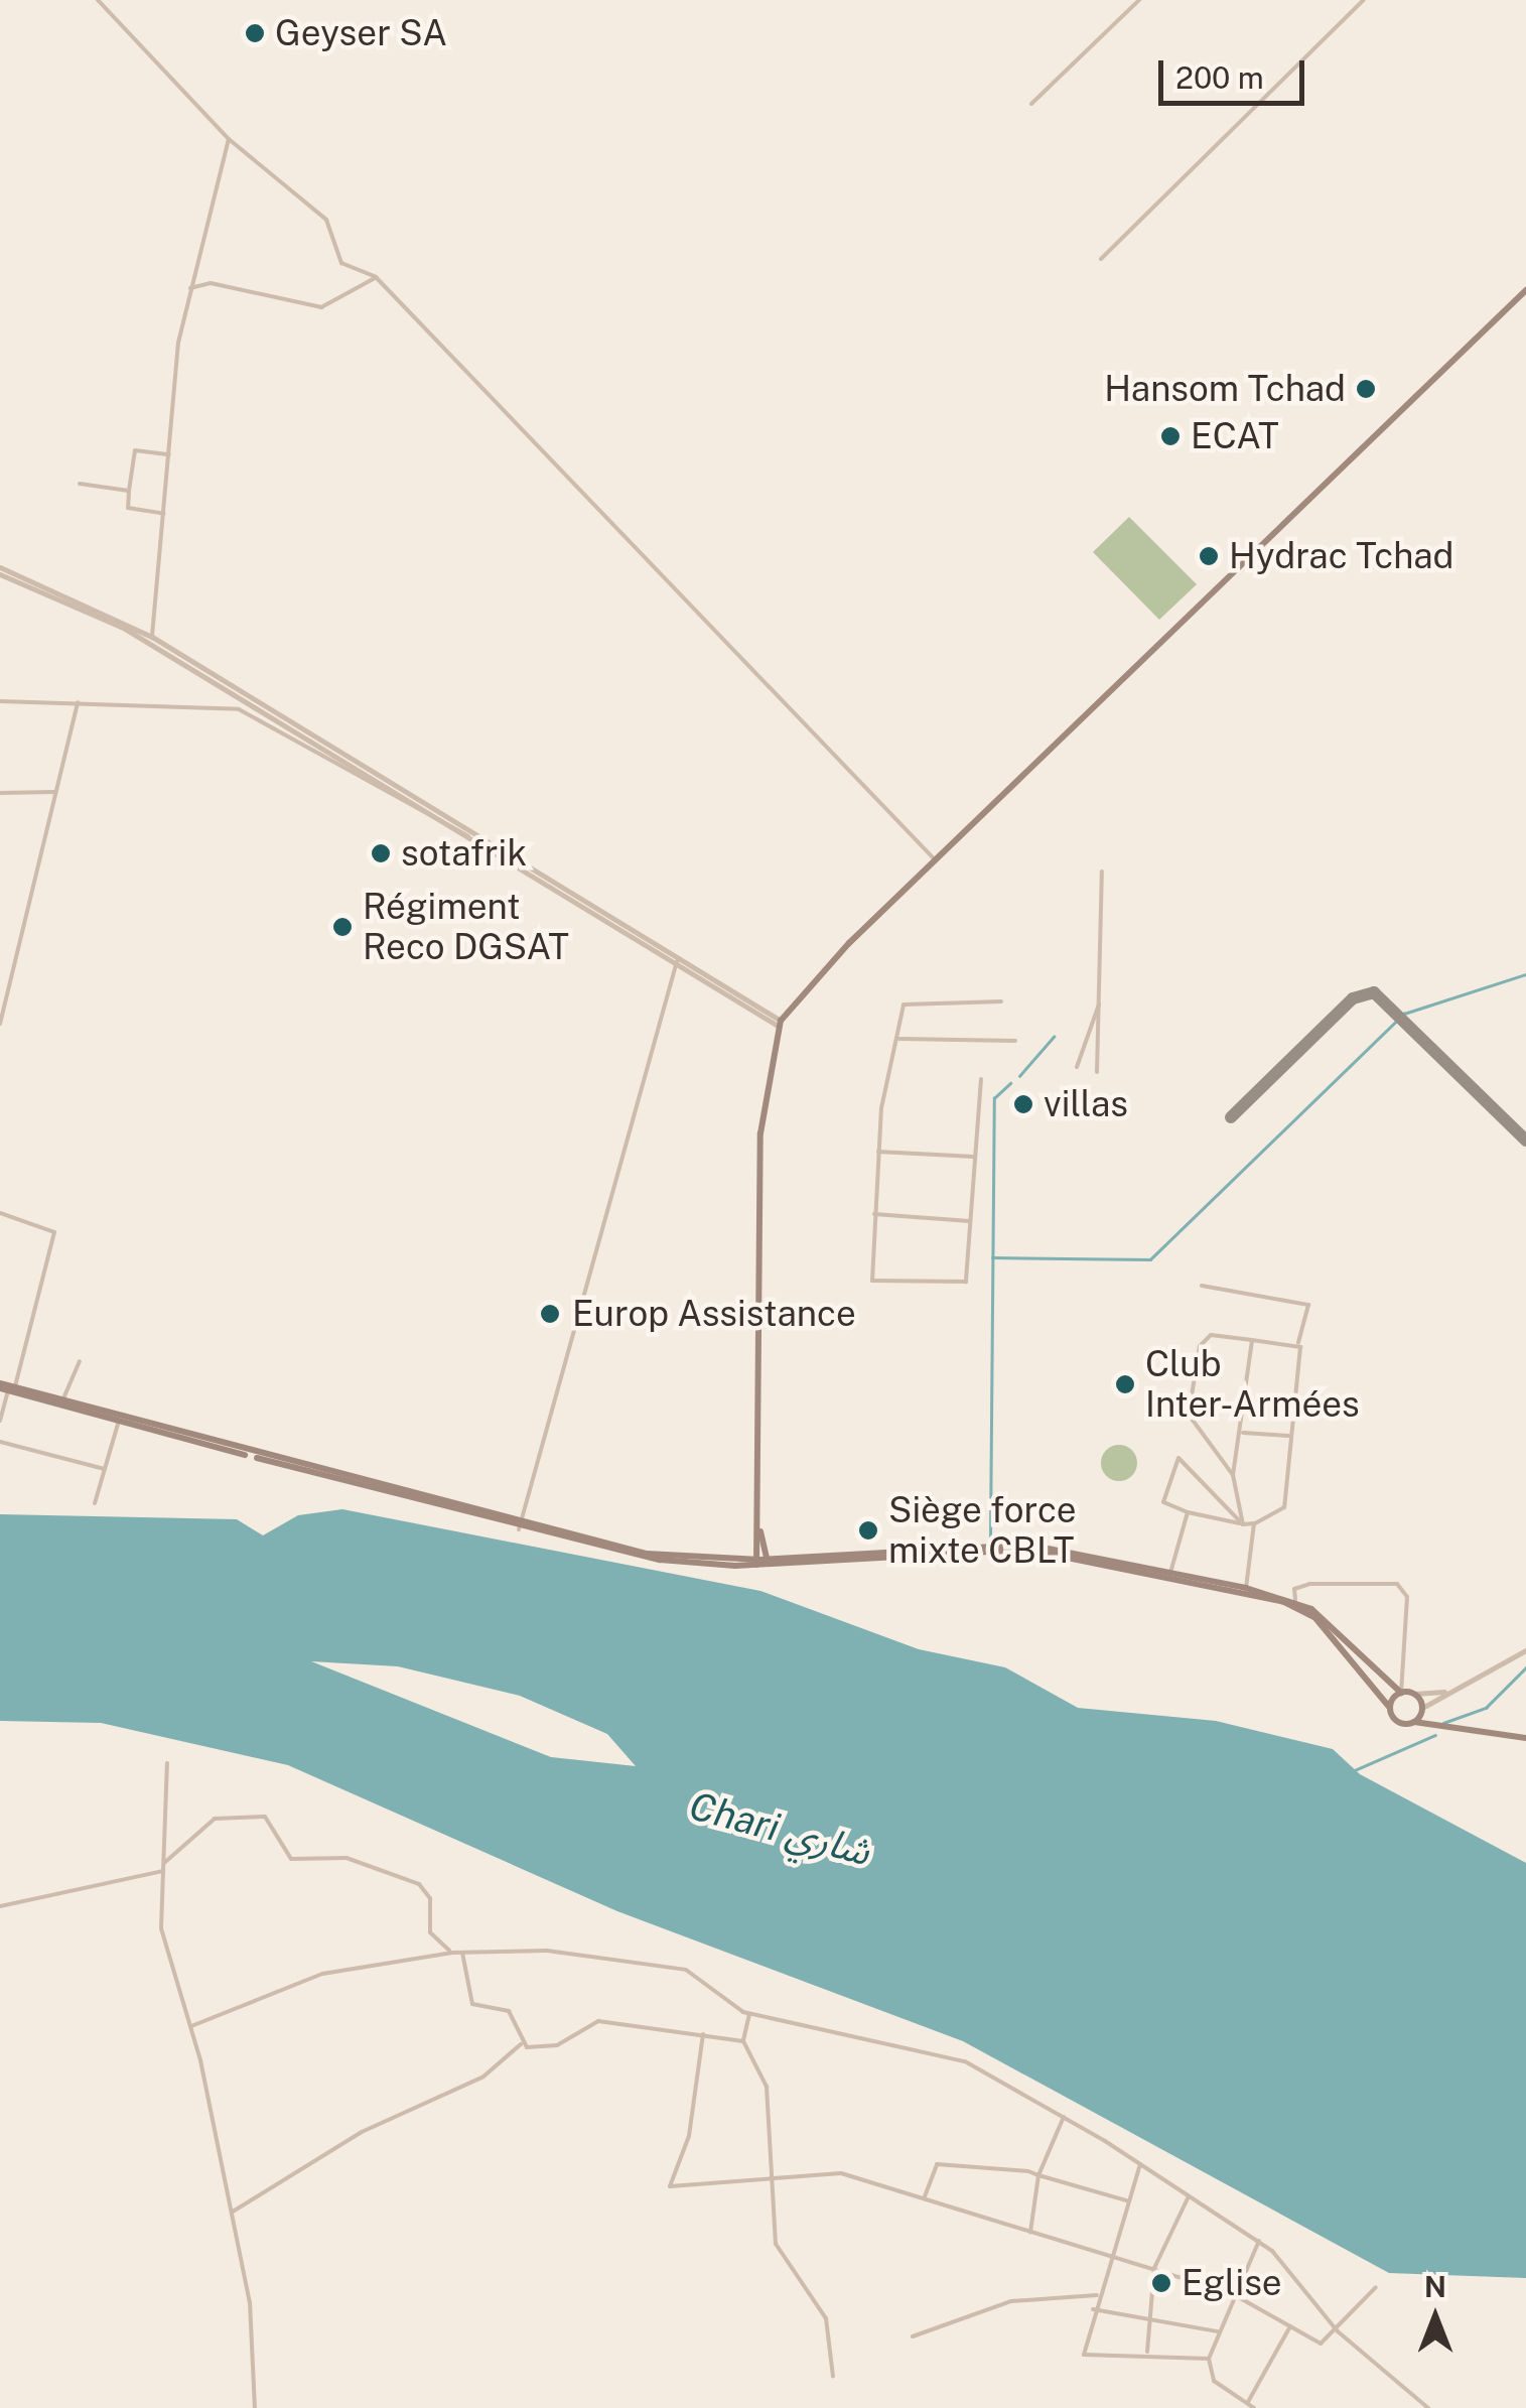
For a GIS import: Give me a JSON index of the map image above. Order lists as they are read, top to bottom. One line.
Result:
{"water":["Chari شاري"],"places":["Geyser SA","Hansom Tchad","ECAT","Hydrac Tchad","sotafrik","Régiment Reco DGSAT","villas","Europ Assistance","Club Inter-Armées","Siège force mixte CBLT","Eglise"],"scale_bar":"200 m","north":"top"}
